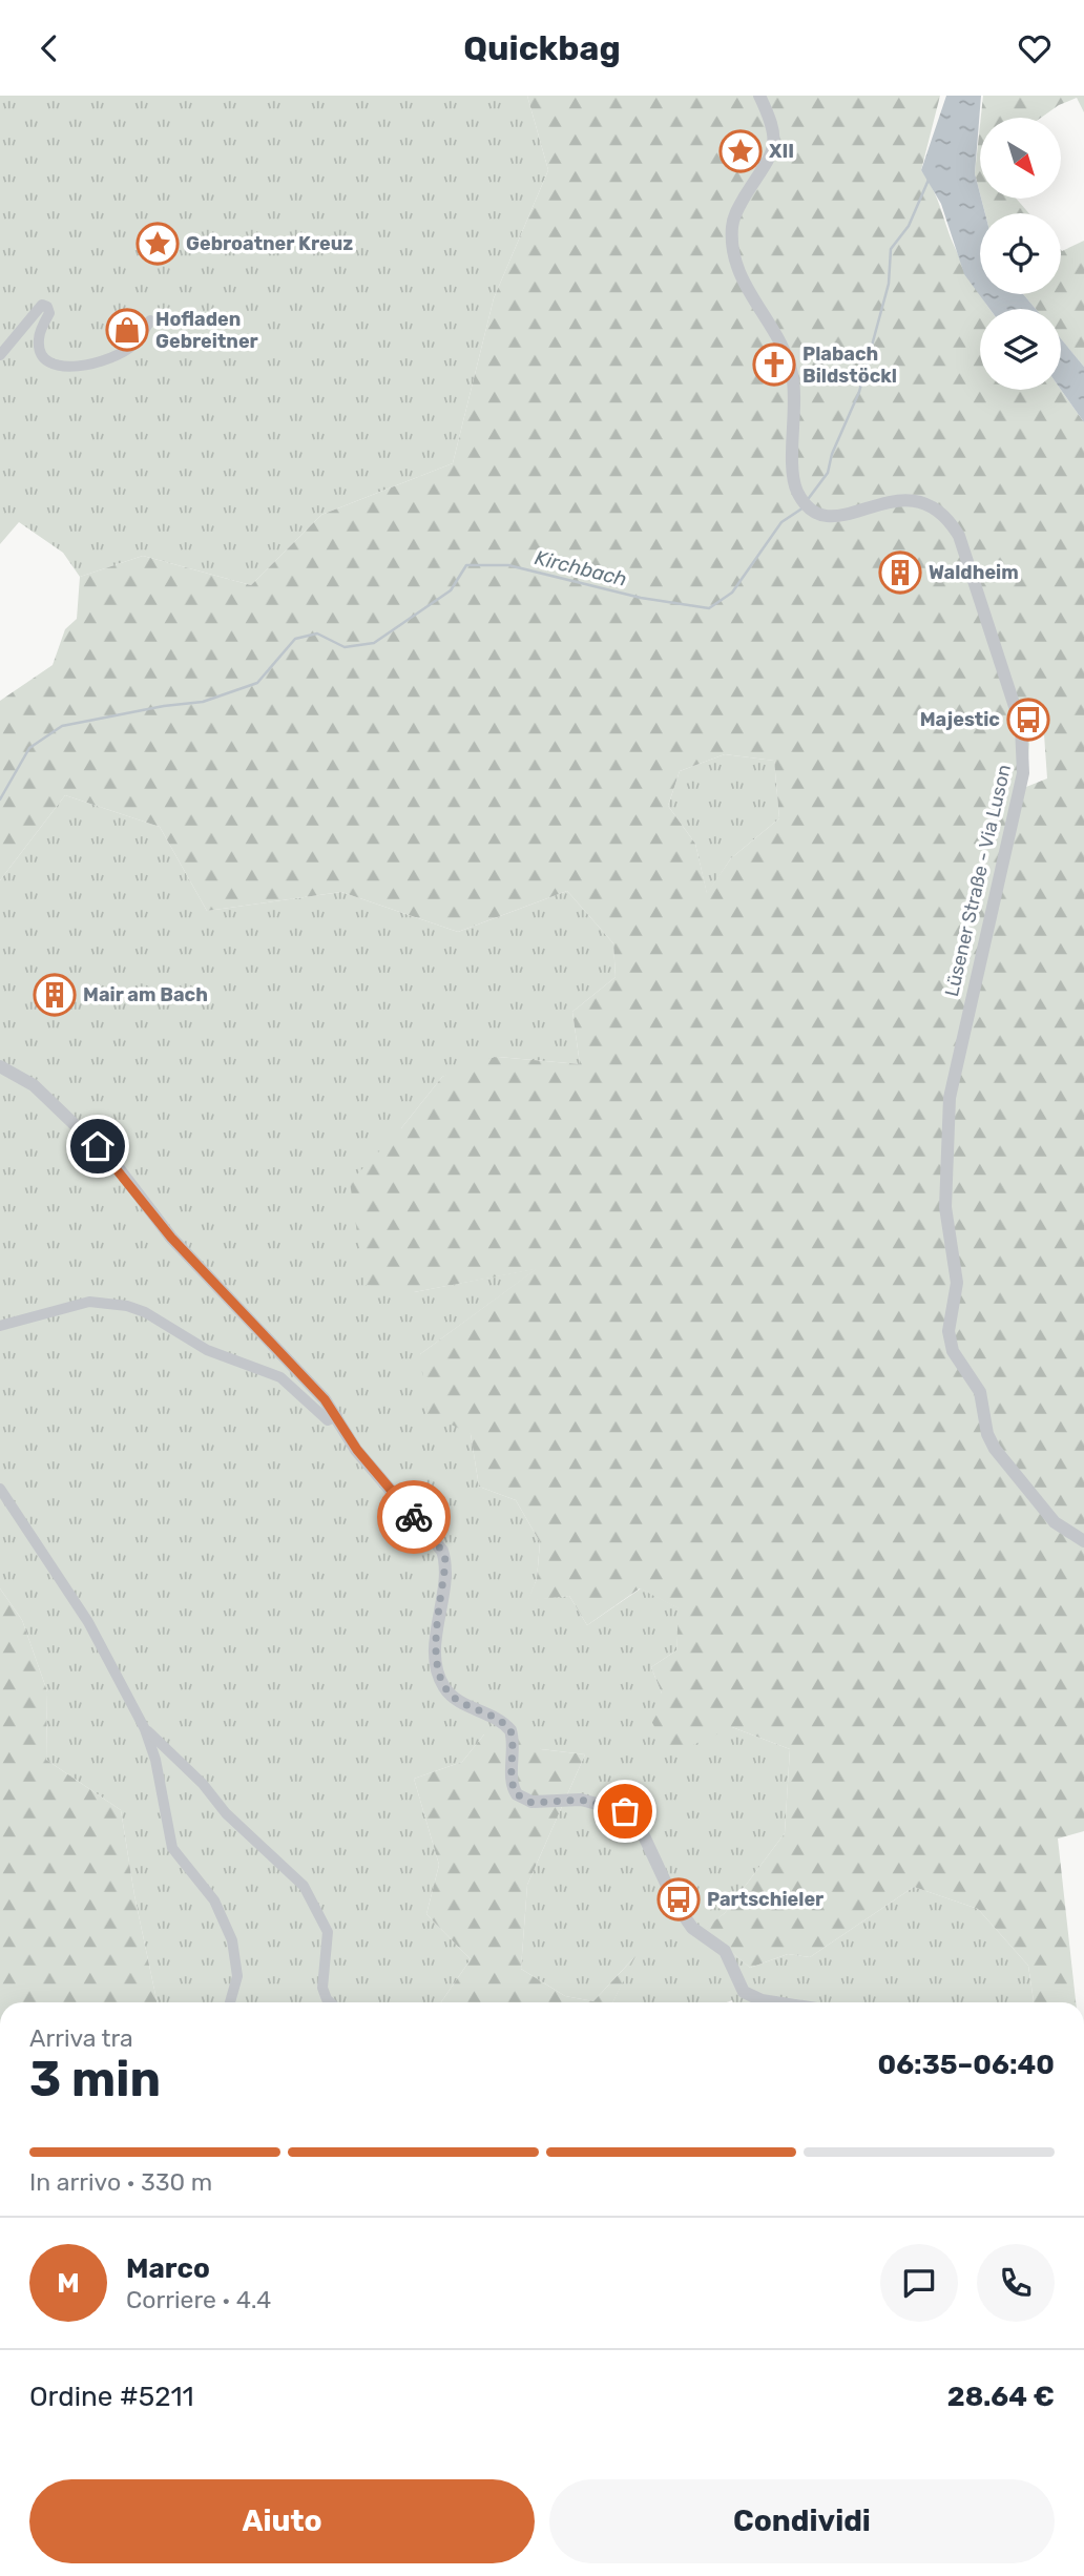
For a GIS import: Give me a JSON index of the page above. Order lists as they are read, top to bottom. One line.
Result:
{"streets":{"street":["Lüsener Straße - Via Luson"]},"water":["Kirchbach"],"places":{"place":["XII","Gebroatner Kreuz"],"shop":["Hofladen Gebreitner"],"church":["Plabach Bildstöckl"],"building":["Waldheim","Mair am Bach"],"bus stop":["Majestic","Partschieler"]},"north":"bottom right","page":{"header":"Quickbag","heading":["3 min","Arriva tra","06:35–06:40"],"panel":["Marco","Corriere · 4.4","Ordine #5211","28.64 €"],"bar":"In arrivo · 330 m","round":"M","buttons":["Aiuto","Condividi"]}}
